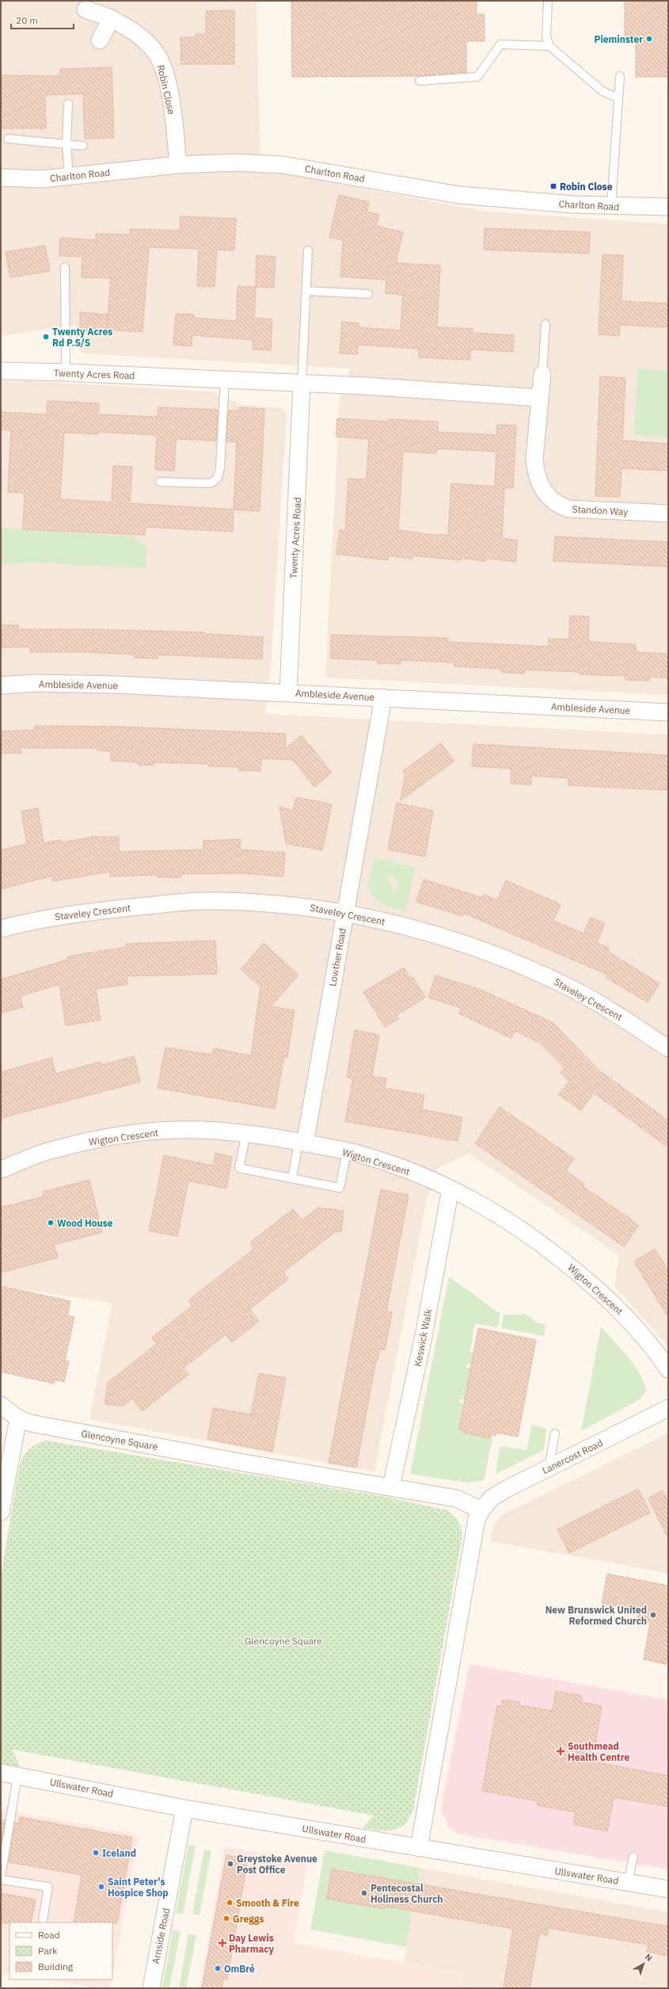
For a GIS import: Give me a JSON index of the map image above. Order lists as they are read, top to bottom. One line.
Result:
{"streets":{"street":["Robin Close","Charlton Road","Twenty Acres Road","Standon Way","Ambleside Avenue","Staveley Crescent","Lowther Road","Wigton Crescent","Keswick Walk","Glencoyne Square","Lanercost Road","Ullswater Road","Arnside Road"]},"crossings":[["Robin Close","Charlton Road"],["Twenty Acres Road","Standon Way"],["Twenty Acres Road","Ambleside Avenue"],["Ambleside Avenue","Lowther Road"],["Staveley Crescent","Lowther Road"],["Lowther Road","Wigton Crescent"],["Wigton Crescent","Keswick Walk"],["Keswick Walk","Glencoyne Square"],["Glencoyne Square","Lanercost Road"],["Ullswater Road","Arnside Road"]],"parks":["Glencoyne Square"],"places":{"other":["Pieminster","Twenty Acres Rd P.S/S","Wood House","New Brunswick United Reformed Church","Iceland","Greystoke Avenue Post Office","Saint Peter's Hospice Shop","Pentecostal Holiness Church","Smooth & Fire","Greggs","OmBré"],"transit":["Robin Close"],"health":["Southmead Health Centre","Day Lewis Pharmacy"]},"legend":["Road","Park","Building"],"scale_bar":"20 m","north":"top right"}
